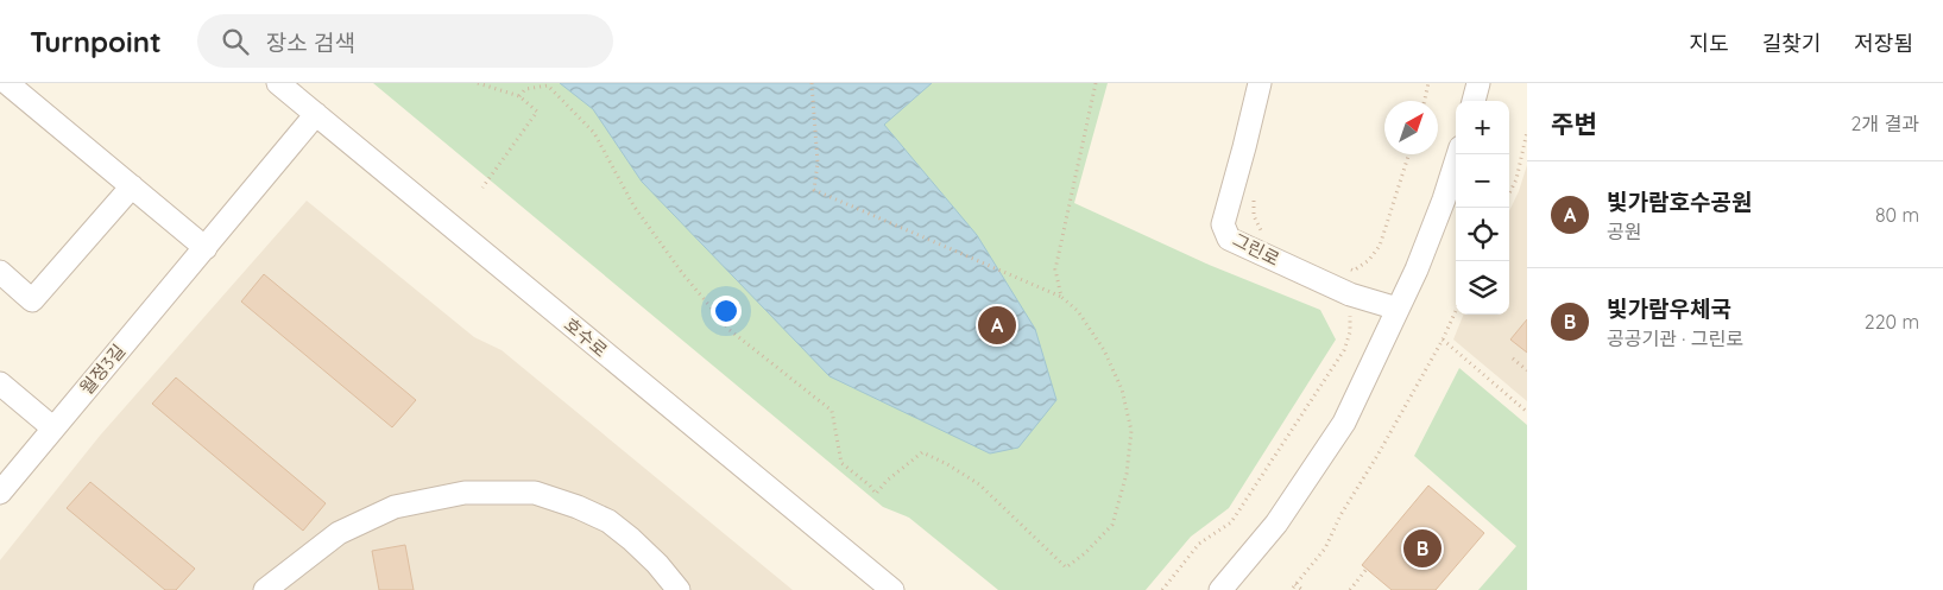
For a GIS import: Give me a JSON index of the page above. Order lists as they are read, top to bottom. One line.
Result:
{"streets":{"street":["그린로","호수로","월정3길"]},"crossings":[["호수로","월정3길"]],"north":"top right","page":{"header":"Turnpoint","search":"장소 검색","nav":["지도","길찾기","저장됨"],"heading":["주변","2개 결과"],"map_buttons":["+","−"],"list":[{"mark":"A","name":"빛가람호수공원","note":"공원","value":"80 m"},{"mark":"B","name":"빛가람우체국","note":"공공기관 · 그린로","value":"220 m"}],"pins":["A","B"]}}
